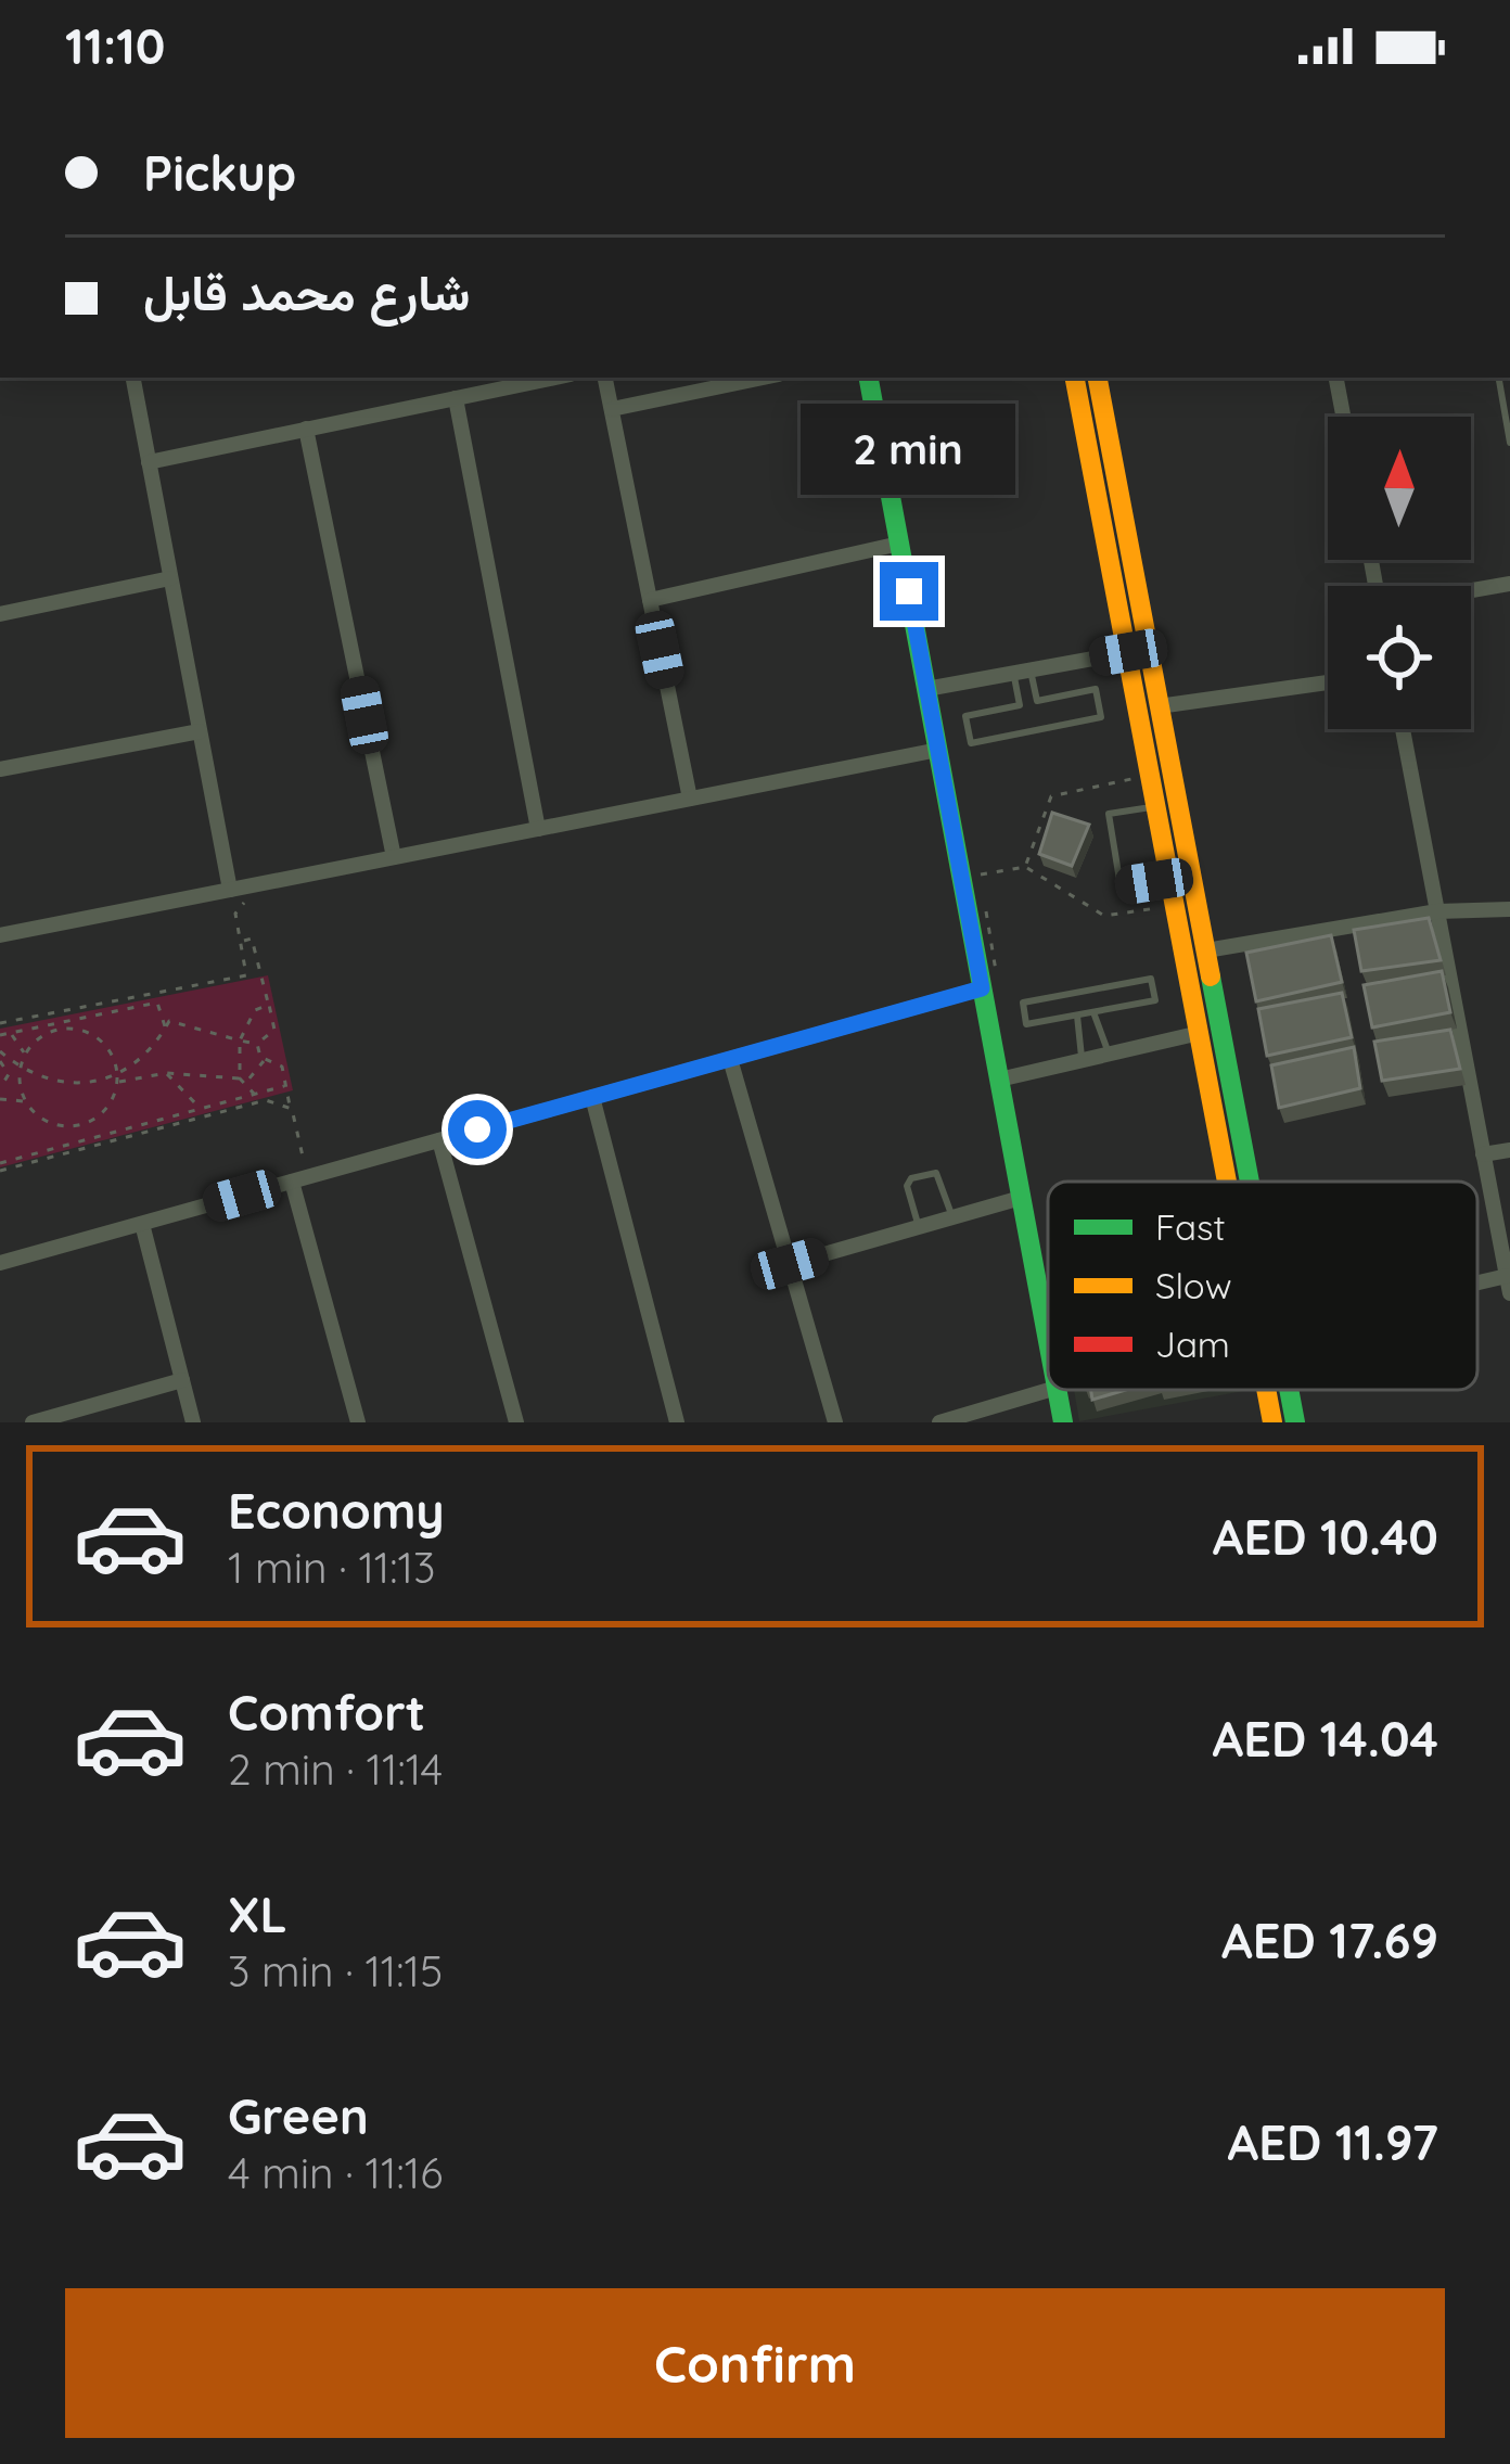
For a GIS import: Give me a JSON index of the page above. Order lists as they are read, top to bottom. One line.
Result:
{"legend":["Fast","Slow","Jam"],"north":"top","page":{"status":"11:10","banner":["Pickup","شارع محمد قابل"],"bubble":"2 min","list":[{"name":"Economy","note":"1 min · 11:13","value":"AED 10.40"},{"name":"Comfort","note":"2 min · 11:14","value":"AED 14.04"},{"name":"XL","note":"3 min · 11:15","value":"AED 17.69"},{"name":"Green","note":"4 min · 11:16","value":"AED 11.97"}],"buttons":"Confirm"}}
